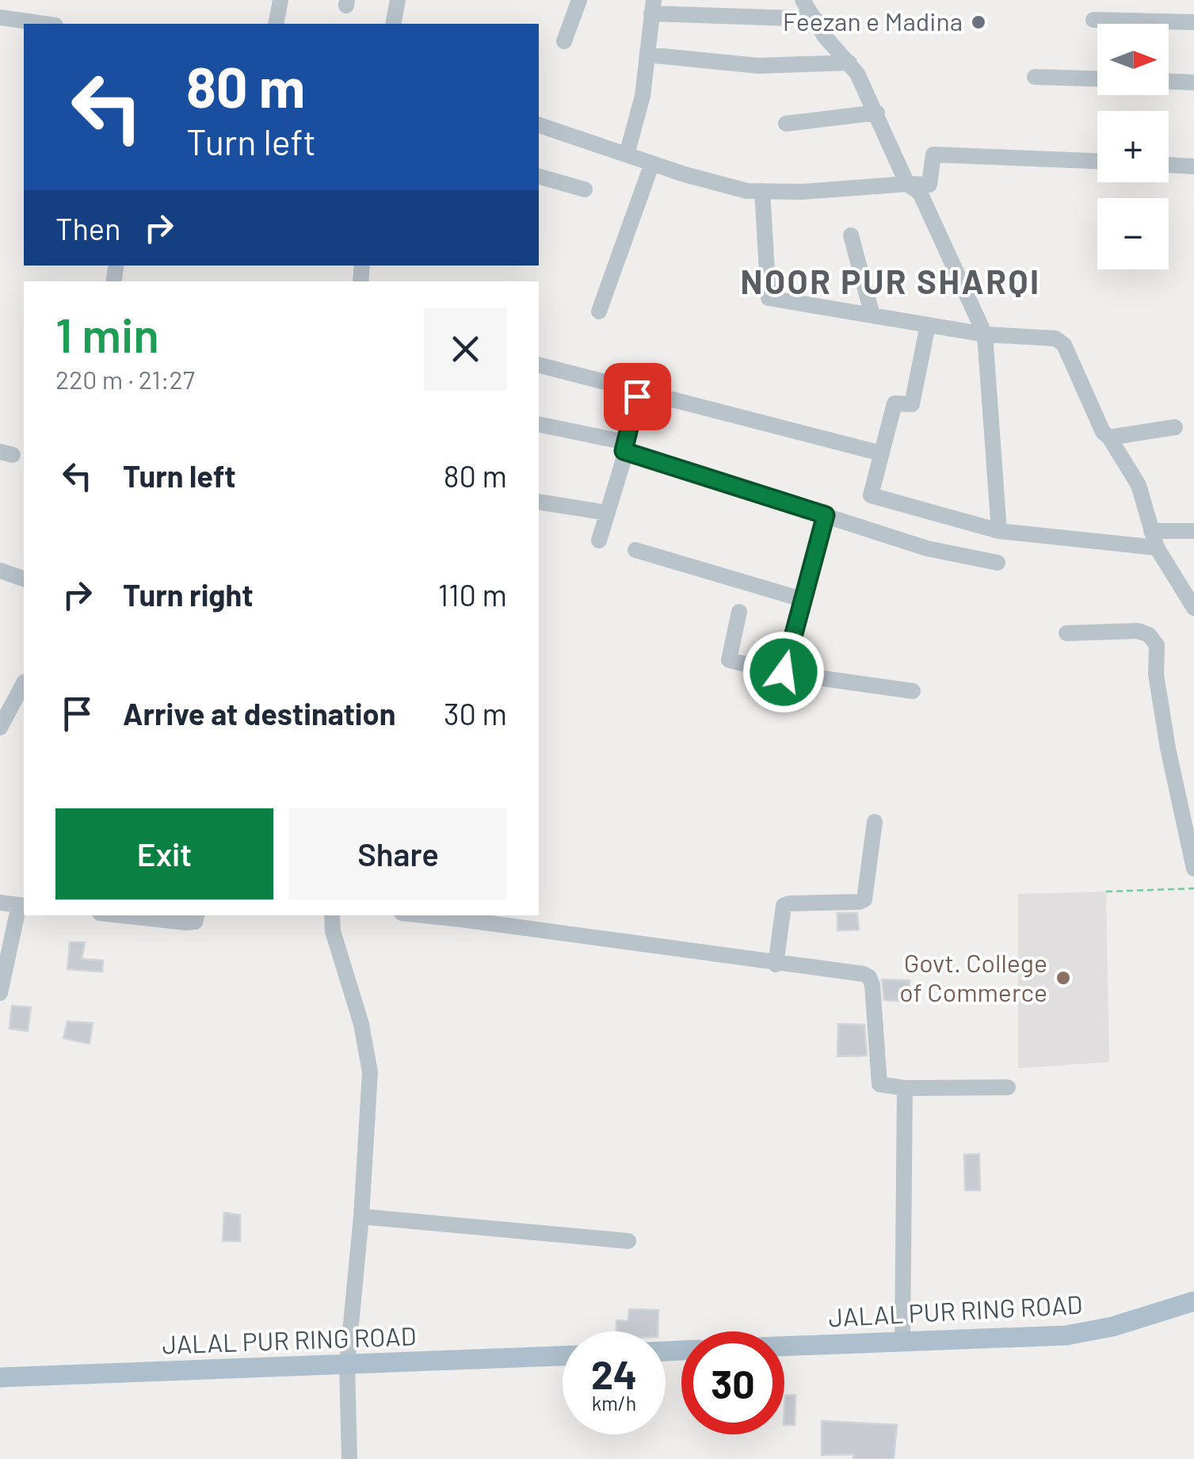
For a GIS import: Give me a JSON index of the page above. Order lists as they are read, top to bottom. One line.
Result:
{"streets":{"main road":["JALAL PUR RING ROAD"]},"districts":["NOOR PUR SHARQI"],"places":["Feezan e Madina","Govt. College of Commerce"],"north":"right","page":{"map_buttons":["+","−"],"turn":["80 m","Turn left"],"then":"Then","heading":["1 min","220 m · 21:27"],"list":[{"name":"Turn left","value":"80 m"},{"name":"Turn right","value":"110 m"},{"name":"Arrive at destination","value":"30 m"}],"buttons":["Exit","Share"],"speed":"24 km/h","limit":"30"}}
